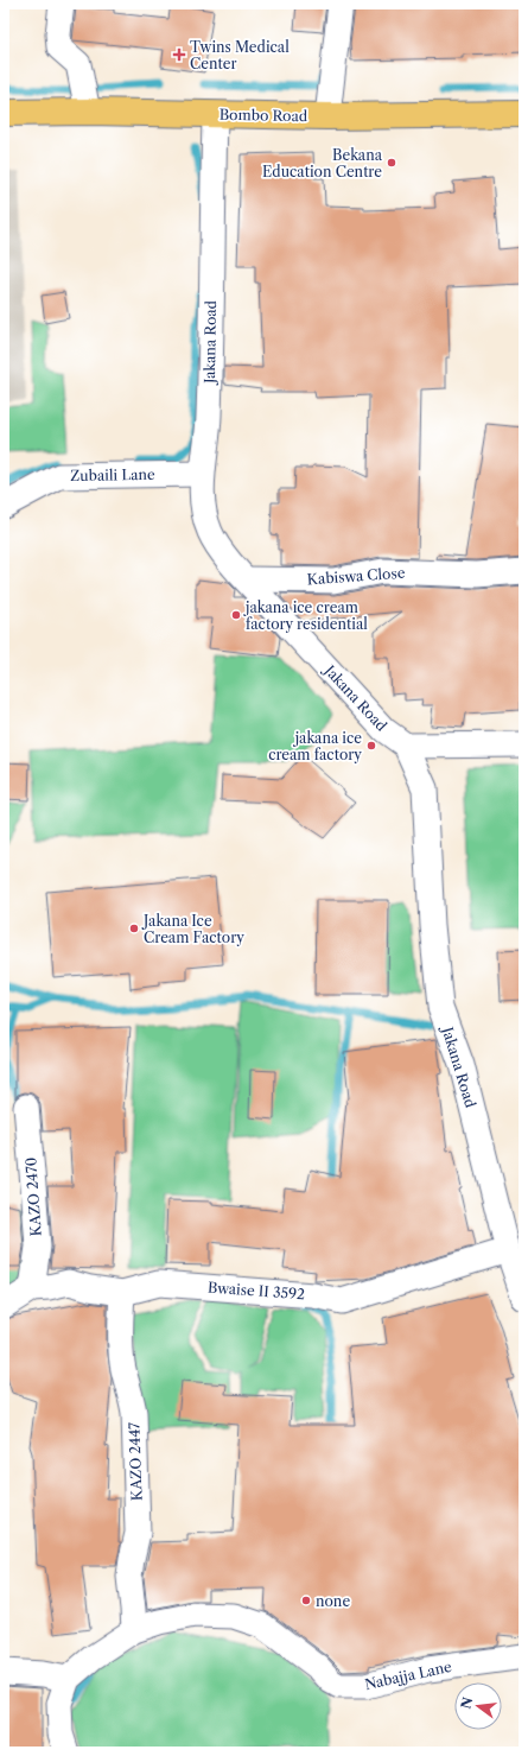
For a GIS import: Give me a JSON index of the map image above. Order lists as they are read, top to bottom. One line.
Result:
{"streets":{"main road":["Bombo Road"],"street":["Jakana Road","Zubaili Lane","Kabiswa Close","KAZO 2470","Bwaise II 3592","KAZO 2447","Nabajja Lane"]},"crossings":[["Bombo Road","Jakana Road"],["Jakana Road","Zubaili Lane"],["Jakana Road","Kabiswa Close"],["Jakana Road","Bwaise II 3592"],["KAZO 2470","Bwaise II 3592"],["Bwaise II 3592","KAZO 2447"],["KAZO 2447","Nabajja Lane"]],"places":{"health":["Twins Medical Center"],"other":["Bekana Education Centre","jakana ice cream factory residential","jakana ice cream factory","Jakana Ice Cream Factory","none"]},"north":"left"}
